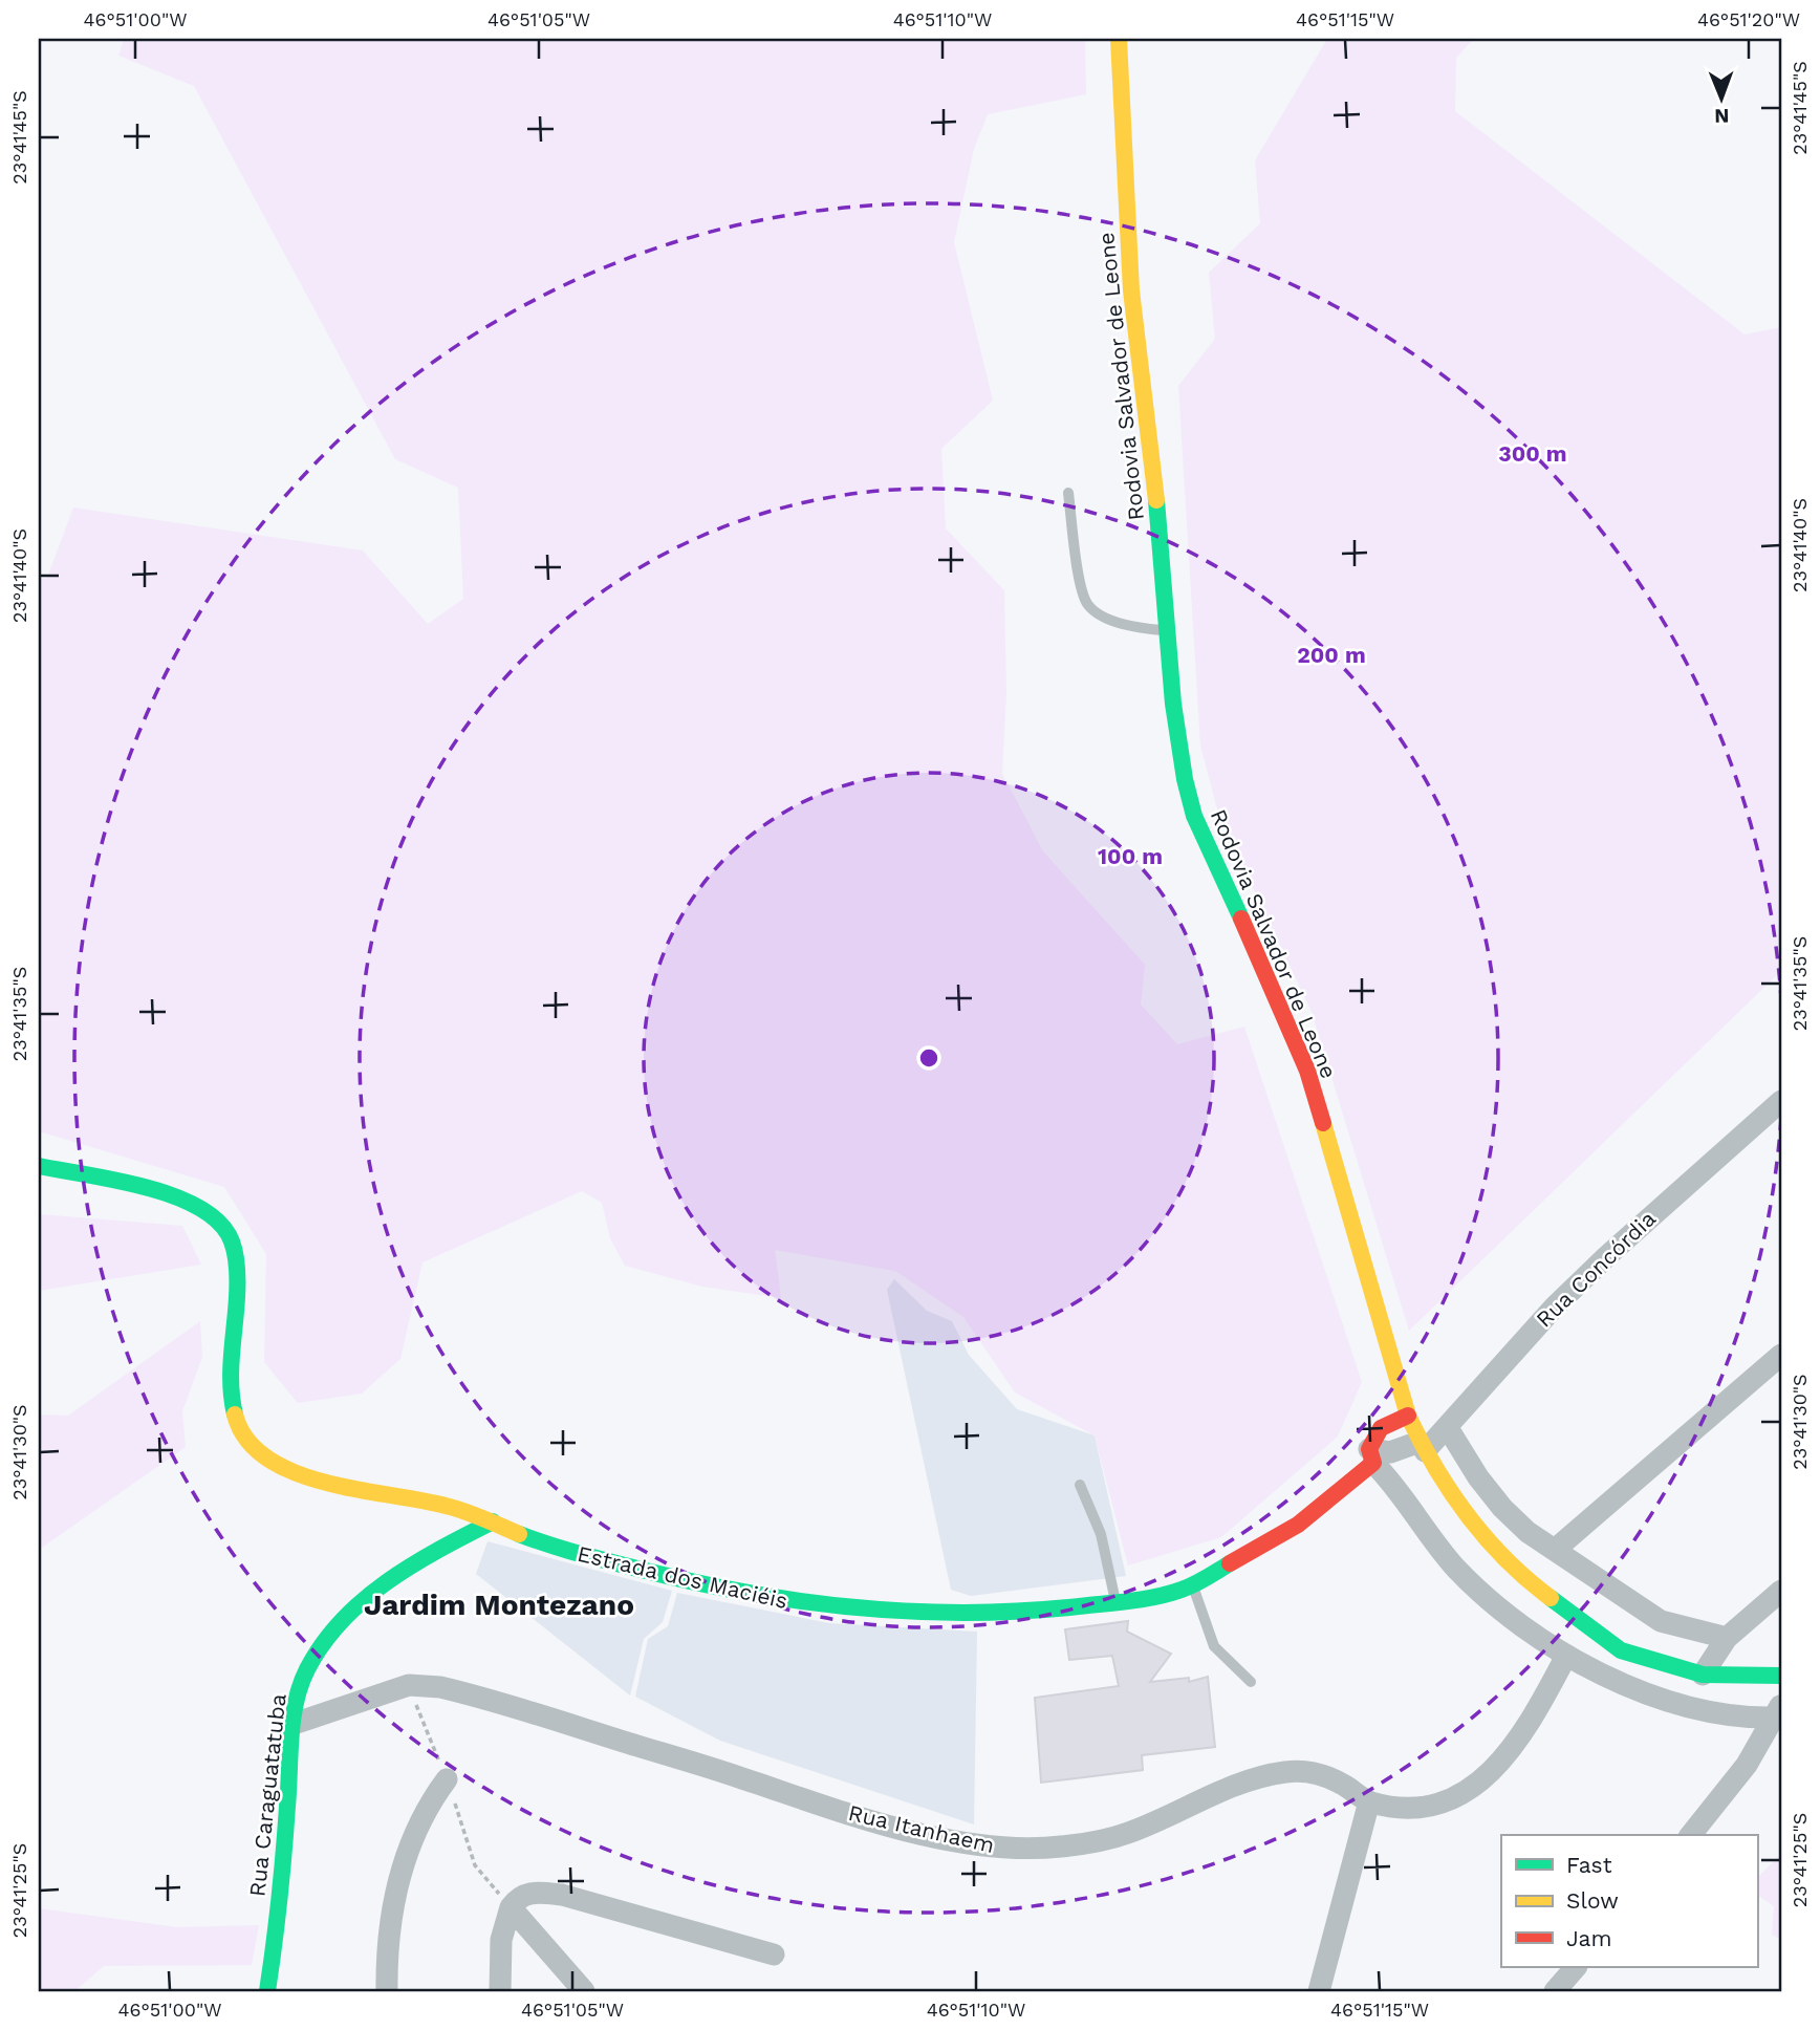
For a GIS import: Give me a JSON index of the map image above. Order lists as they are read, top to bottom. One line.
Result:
{"streets":{"street":["Rodovia Salvador de Leone","Rua Concórdia","Estrada dos Maciéis","Rua Caraguatatuba","Rua Itanhaem"]},"crossings":[["Rodovia Salvador de Leone","Rua Concórdia"],["Rodovia Salvador de Leone","Estrada dos Maciéis"],["Estrada dos Maciéis","Rua Caraguatatuba"],["Rua Caraguatatuba","Rua Itanhaem"]],"districts":["Jardim Montezano"],"legend":["Fast","Slow","Jam"],"north":"bottom","coordinates":["46°51'00\"W","46°51'05\"W","46°51'10\"W","46°51'15\"W","46°51'20\"W","23°41'45\"S","23°41'40\"S","23°41'35\"S","23°41'30\"S","23°41'25\"S"],"rings":["300 m","200 m","100 m"]}
